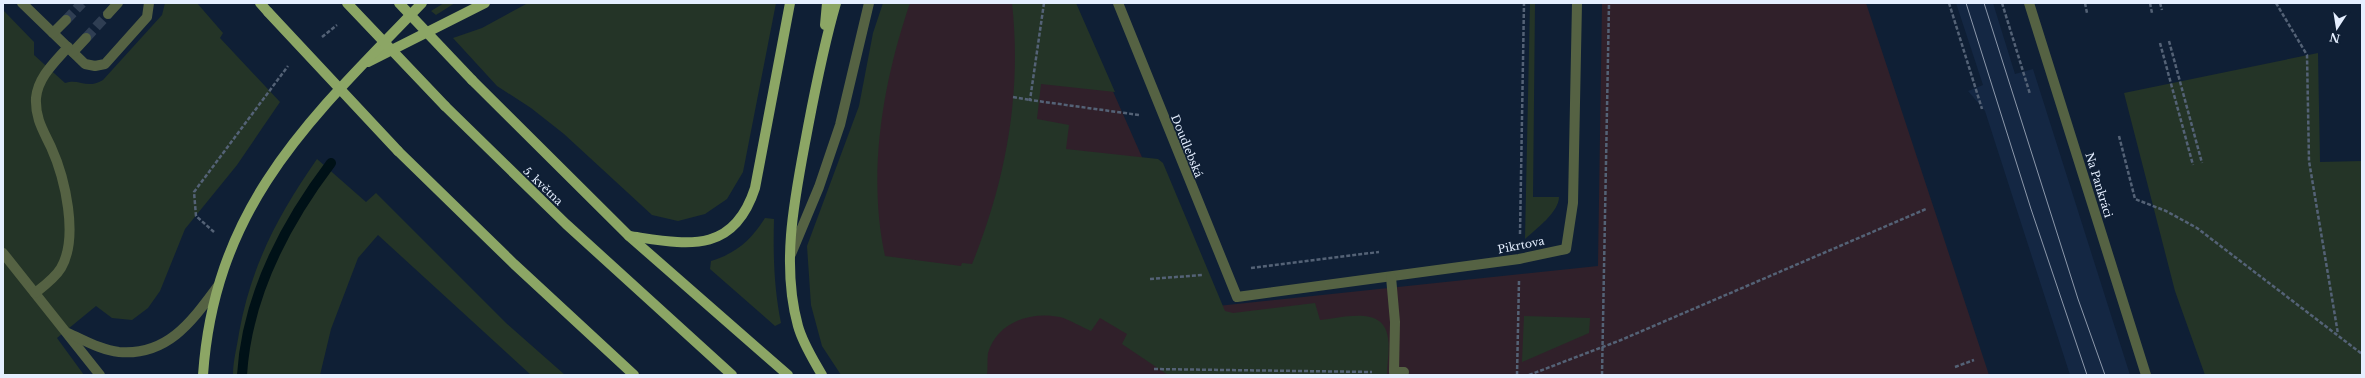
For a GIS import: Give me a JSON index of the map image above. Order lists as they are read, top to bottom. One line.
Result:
{"streets":{"main road":["5. května"],"street":["Doudlebská","Na Pankráci","Pikrtova"]},"crossings":[["Doudlebská","Pikrtova"]],"north":"bottom"}
